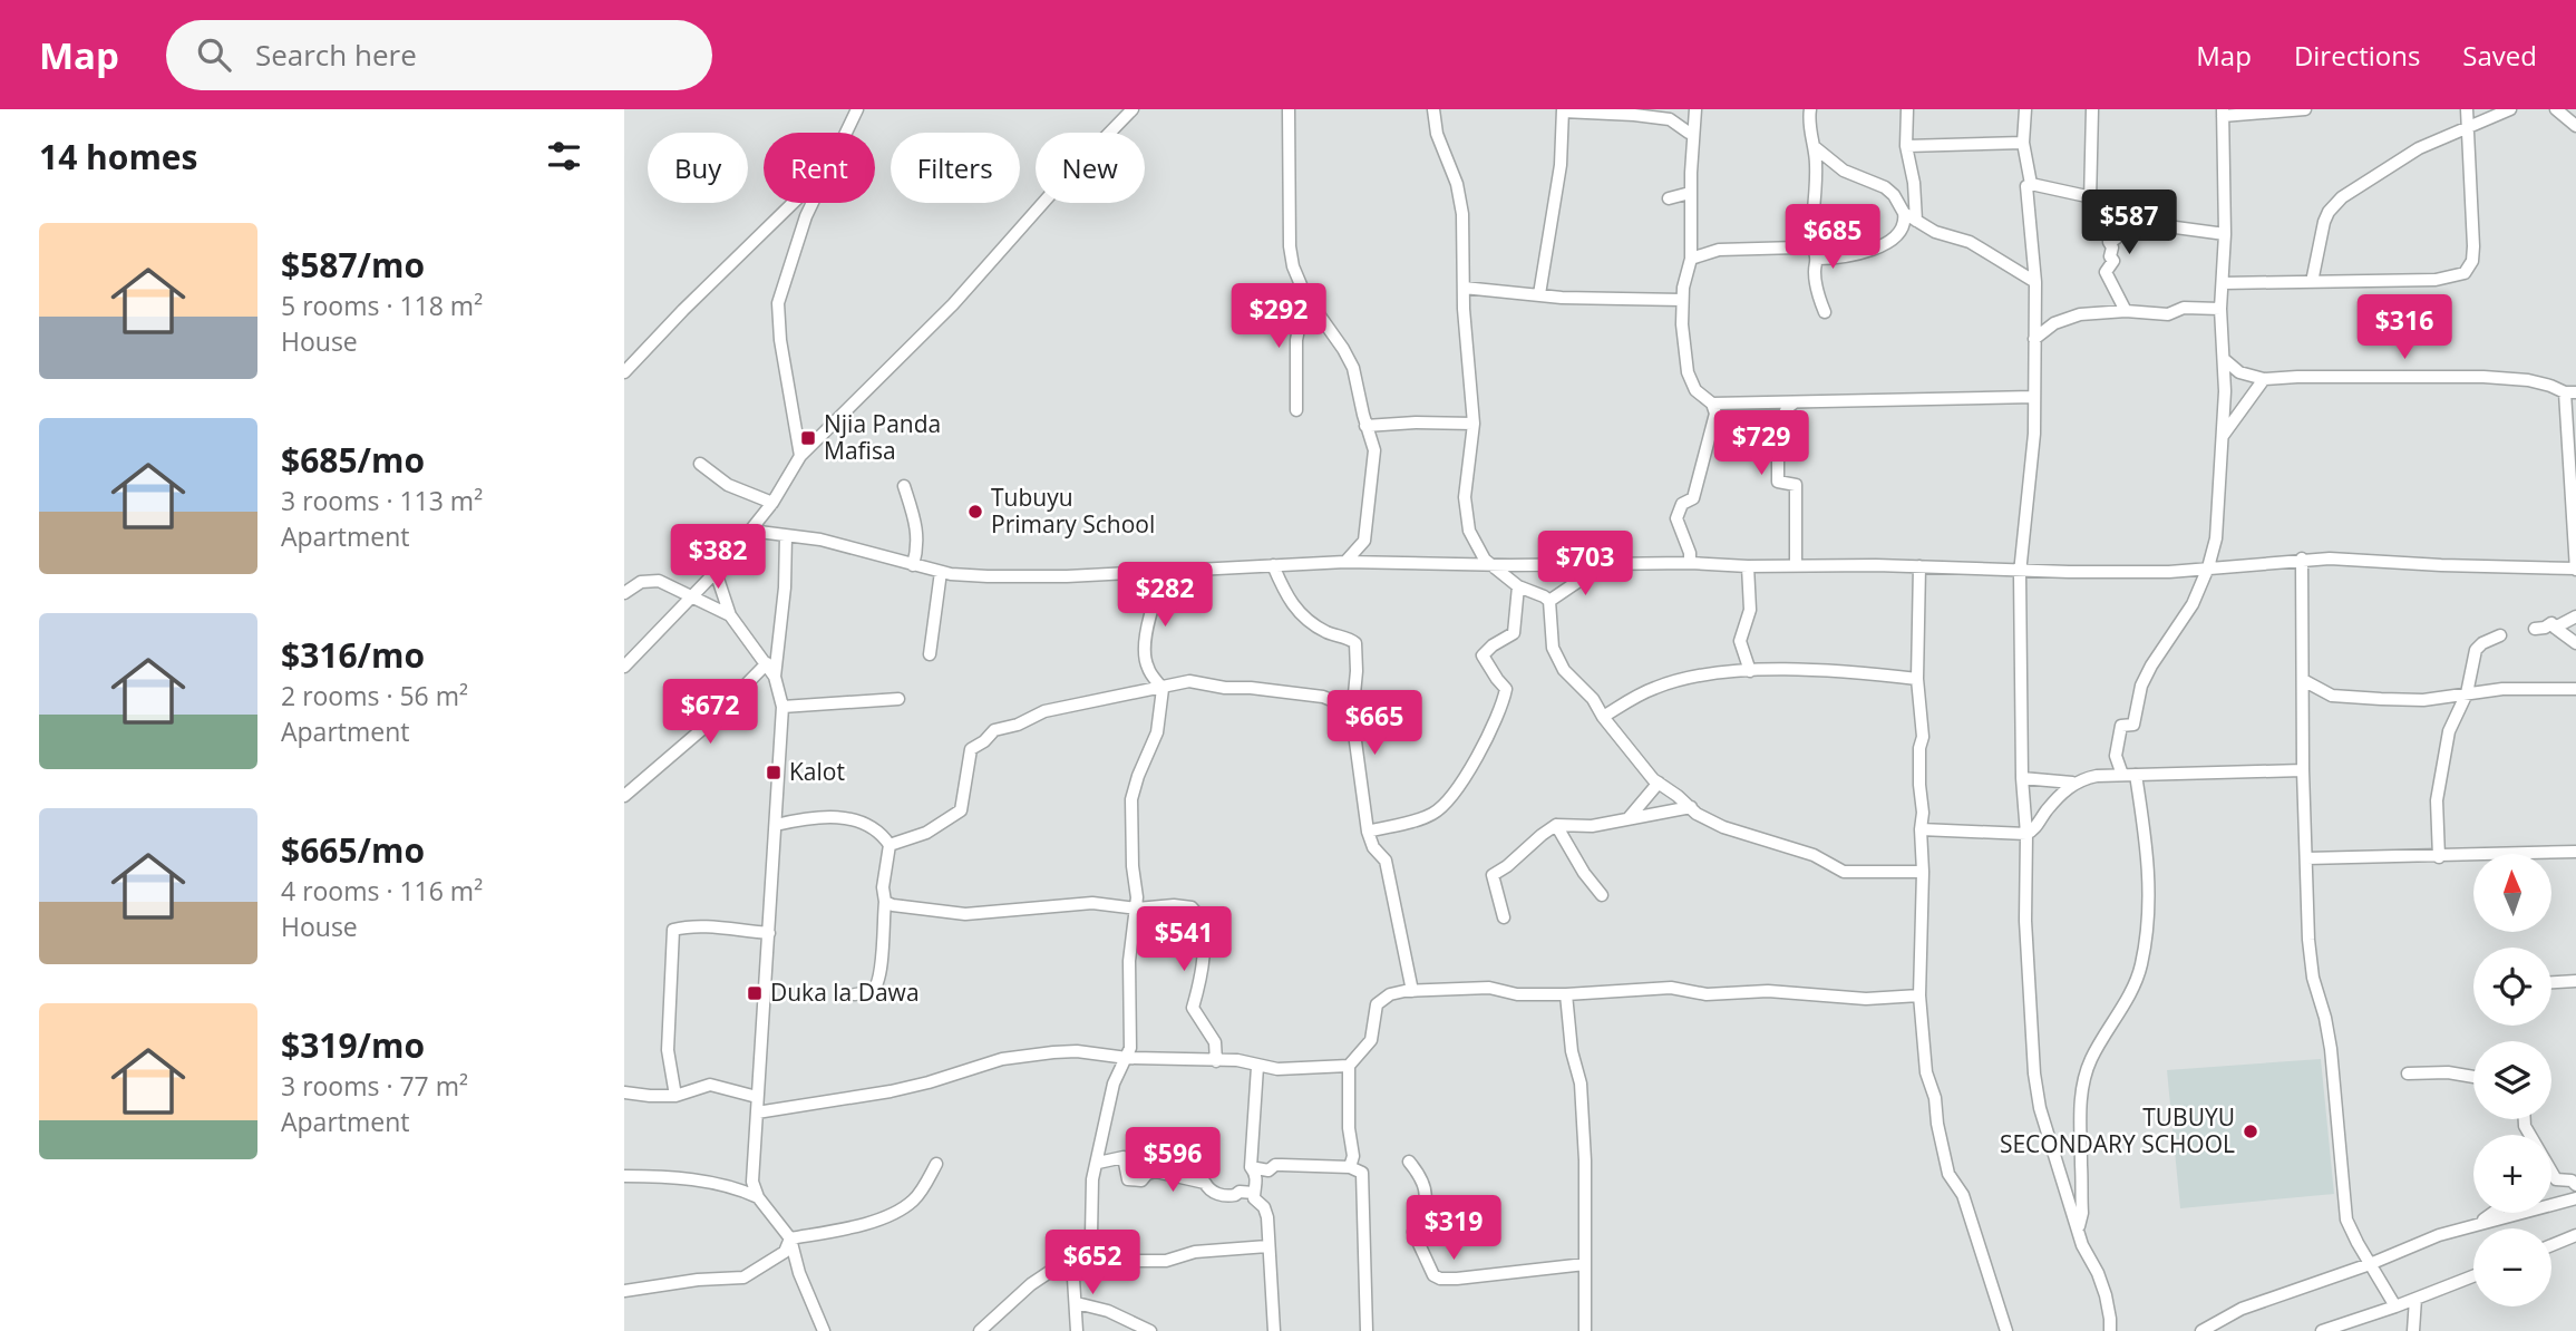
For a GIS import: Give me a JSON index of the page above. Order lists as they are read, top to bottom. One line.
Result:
{"places":{"transit":["Njia Panda Mafisa","Kalot","Duka la Dawa"],"other":["Tubuyu Primary School","TUBUYU SECONDARY SCHOOL"]},"north":"top","page":{"header":"Map","search":"Search here","nav":["Map","Directions","Saved"],"heading":"14 homes","chip":["Buy","Rent","Filters","New"],"price":["$587","$685","$292","$316","$729","$382","$703","$282","$672","$665","$541","$596","$319","$652"],"list":[{"name":"$587/mo","note":"5 rooms · 118 m² · House"},{"name":"$685/mo","note":"3 rooms · 113 m² · Apartment"},{"name":"$316/mo","note":"2 rooms · 56 m² · Apartment"},{"name":"$665/mo","note":"4 rooms · 116 m² · House"},{"name":"$319/mo","note":"3 rooms · 77 m² · Apartment"}],"map_buttons":["+","−"]}}
